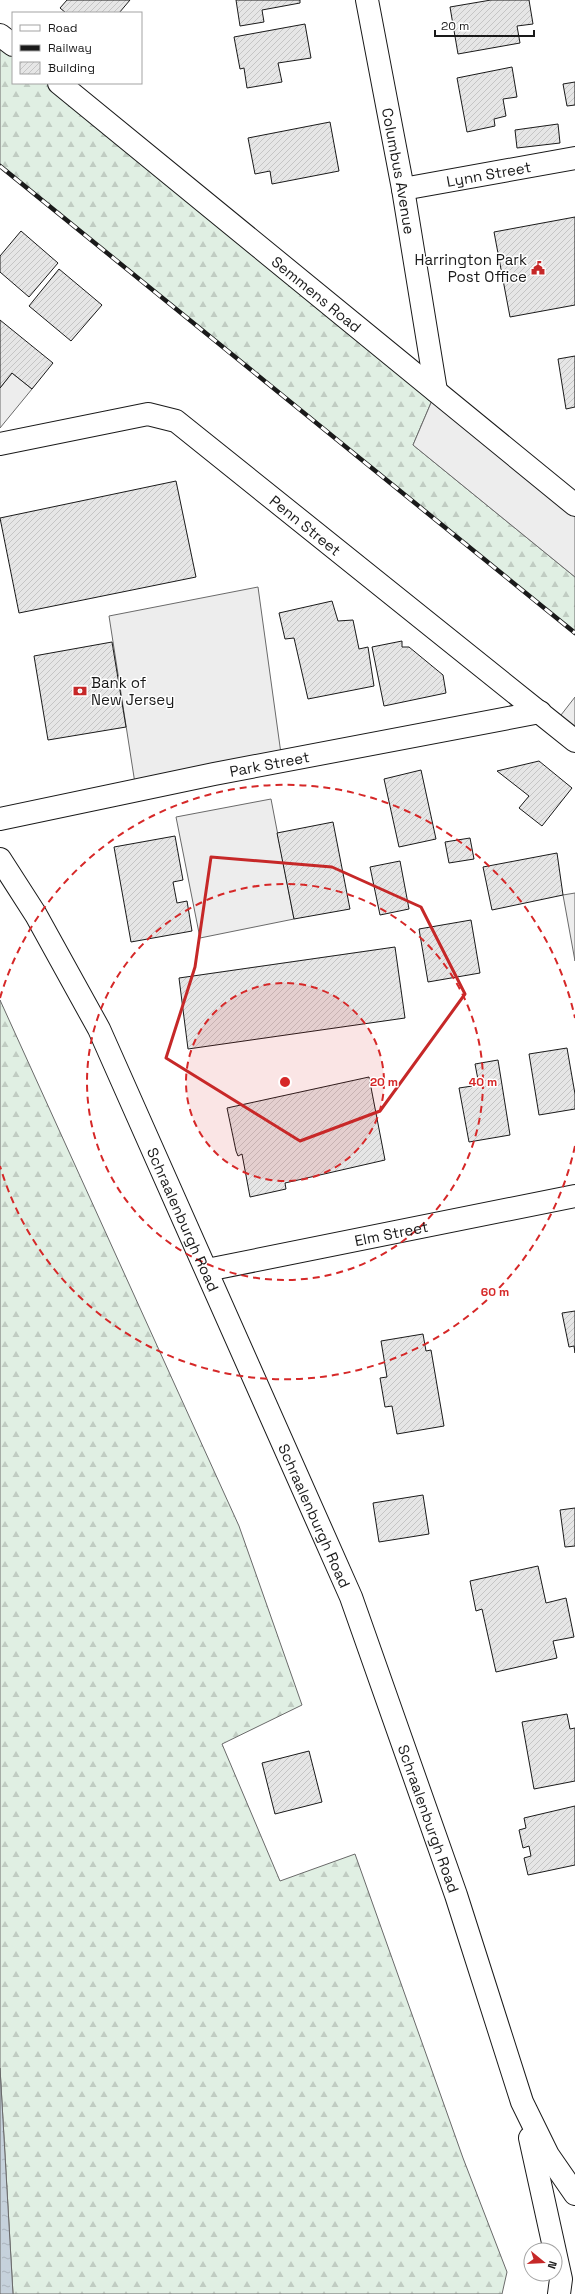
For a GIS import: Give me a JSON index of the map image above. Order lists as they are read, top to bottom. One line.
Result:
{"streets":{"street":["Columbus Avenue","Lynn Street","Semmens Road","Penn Street","Park Street","Schraalenburgh Road","Elm Street"]},"crossings":[["Columbus Avenue","Lynn Street"],["Columbus Avenue","Semmens Road"],["Penn Street","Park Street"],["Schraalenburgh Road","Elm Street"]],"places":{"public building":["Harrington Park Post Office"],"bank":["Bank of New Jersey"]},"legend":["Road","Railway","Building"],"scale_bar":"20 m","north":"right","rings":["20 m","40 m","60 m"]}
